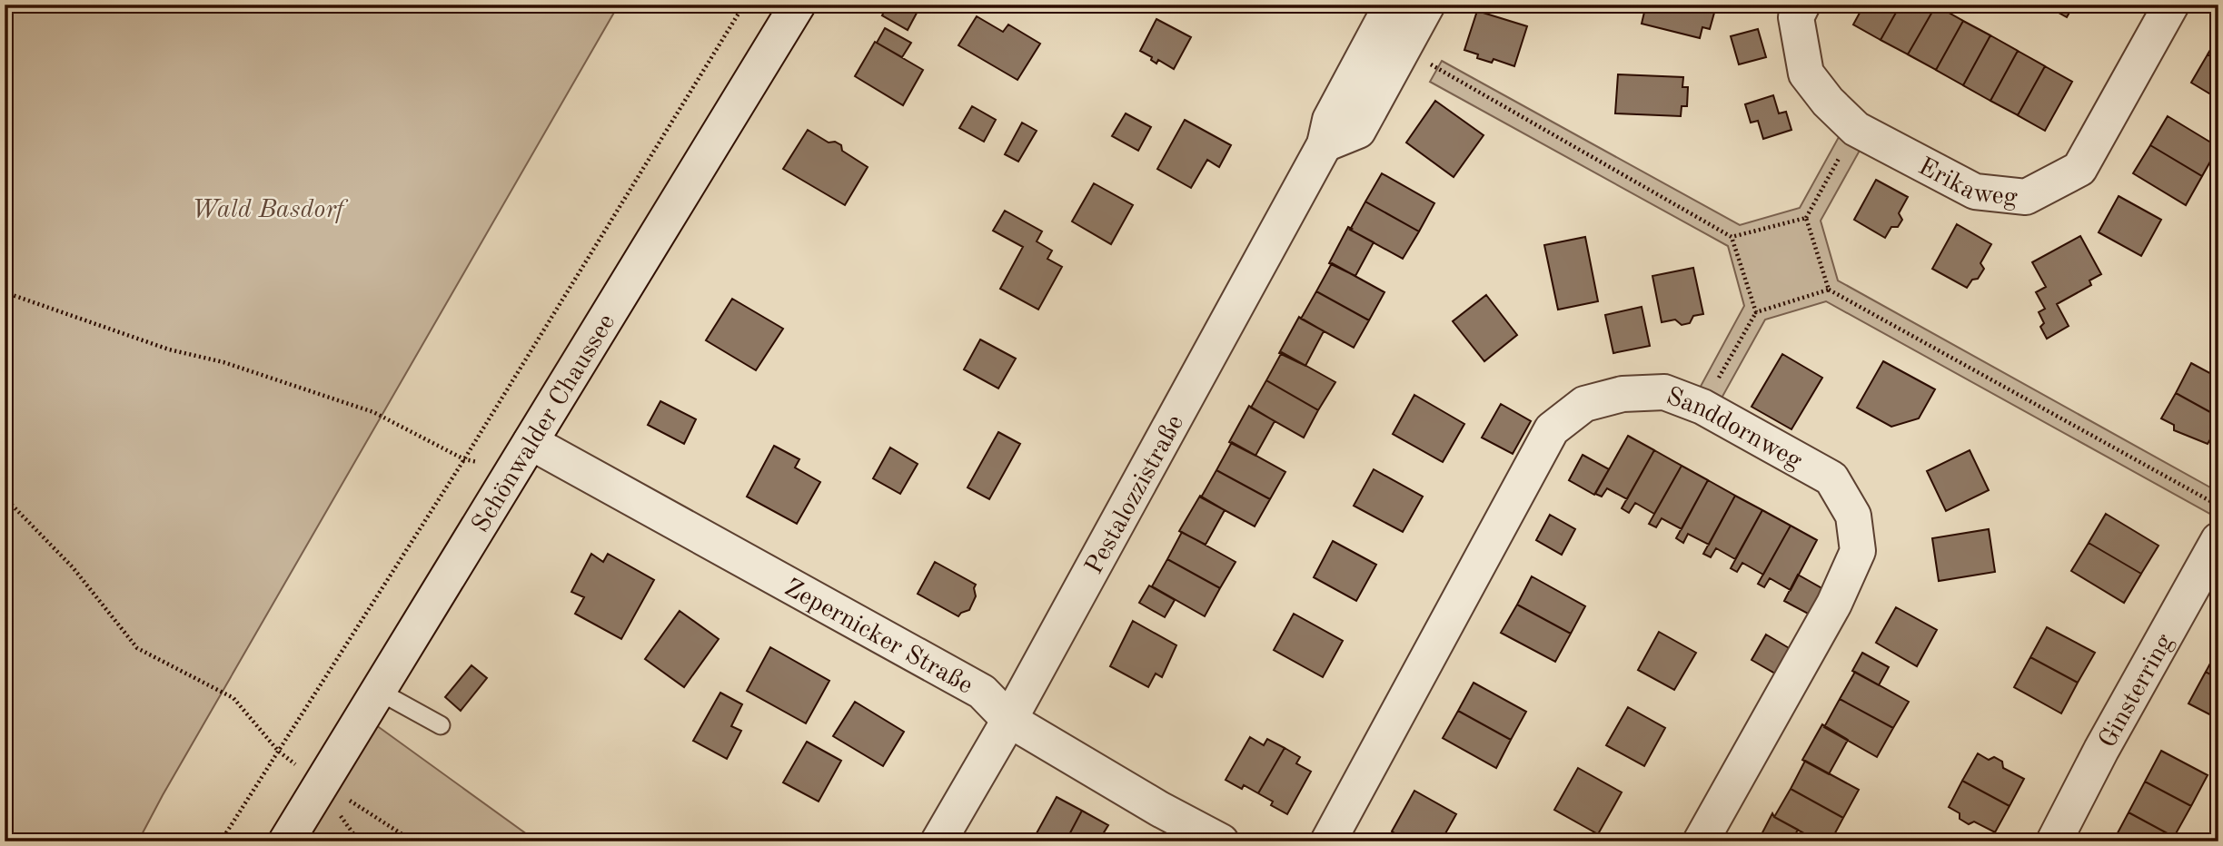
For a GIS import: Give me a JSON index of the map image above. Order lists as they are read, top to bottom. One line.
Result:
{"streets":{"street":["Erikaweg","Schönwalder Chaussee","Sanddornweg","Pestalozzistraße","Zepernicker Straße","Ginsterring"]},"crossings":[["Schönwalder Chaussee","Zepernicker Straße"],["Pestalozzistraße","Zepernicker Straße"]],"parks":["Wald Basdorf"]}
